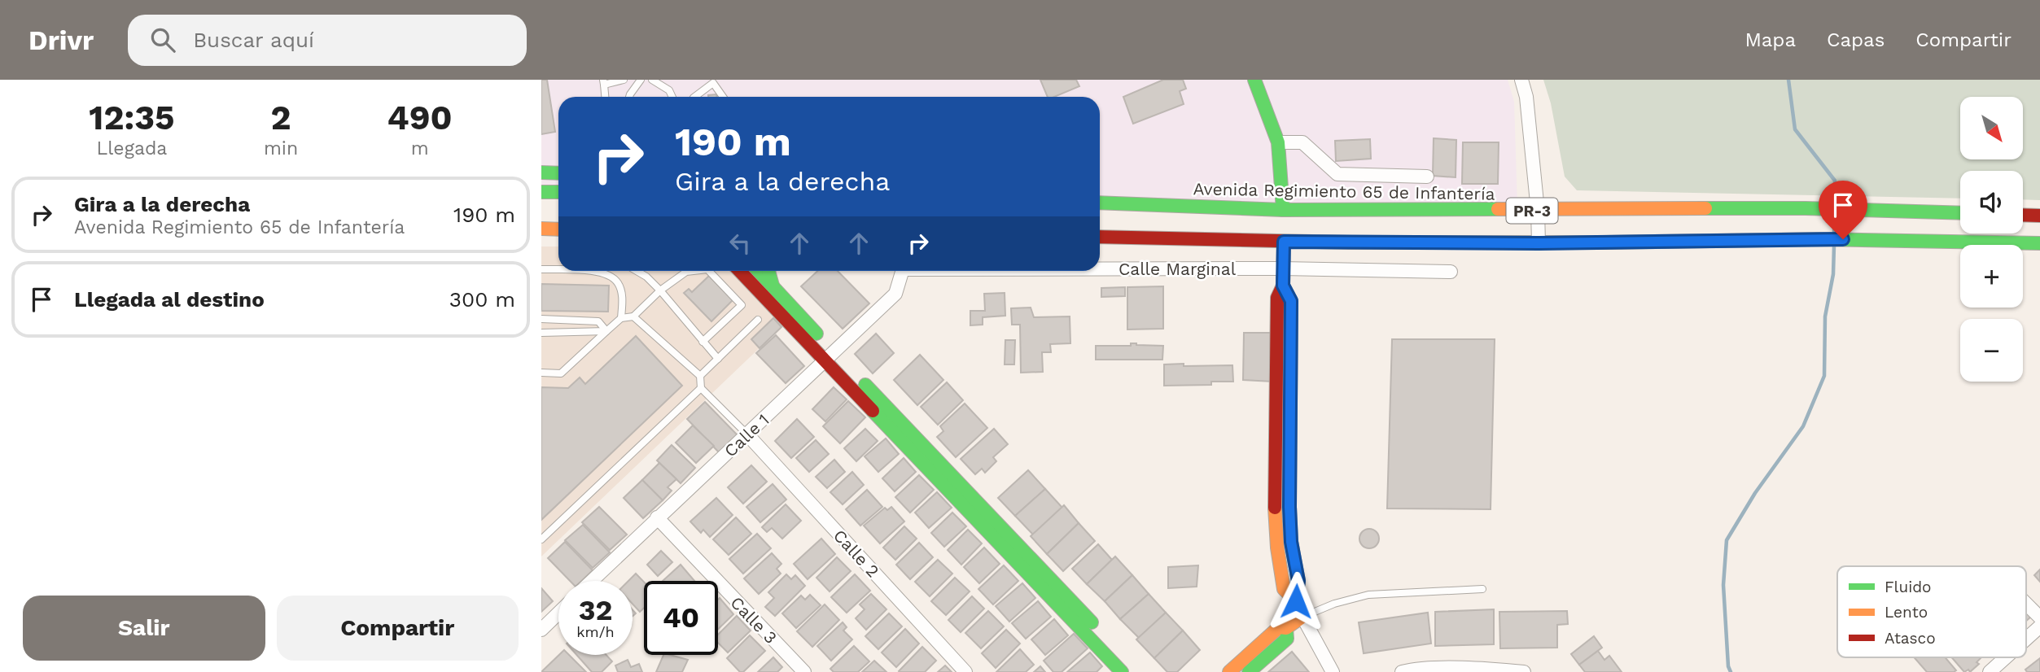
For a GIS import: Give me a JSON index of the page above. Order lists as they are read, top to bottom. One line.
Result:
{"streets":{"street":["Avenida Regimiento 65 de Infantería","PR-3","Calle Marginal","Calle 1","Calle 2","Calle 3"]},"crossings":[["Calle 1","Calle 2"],["Calle 1","Calle 3"]],"legend":["Fluido","Lento","Atasco"],"north":"bottom right","page":{"header":"Drivr","search":"Buscar aquí","nav":["Mapa","Capas","Compartir"],"eta":["12:35","Llegada","2","min","490","m"],"map_buttons":["+","−"],"turn":["190 m","Gira a la derecha"],"list":[{"name":"Gira a la derecha","note":"Avenida Regimiento 65 de Infantería","value":"190 m"},{"name":"Llegada al destino","value":"300 m"}],"speed":"32 km/h","limit":"40","buttons":["Salir","Compartir"]}}
